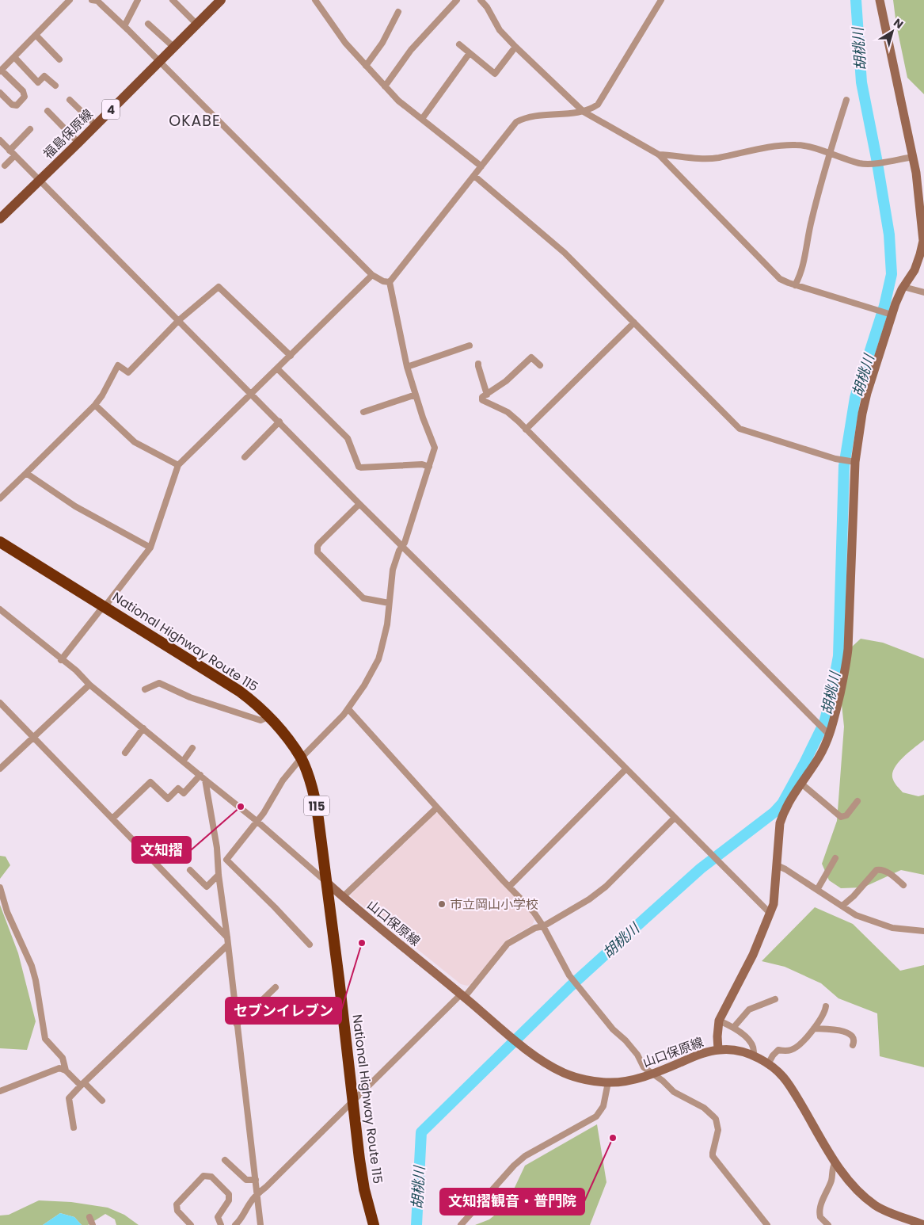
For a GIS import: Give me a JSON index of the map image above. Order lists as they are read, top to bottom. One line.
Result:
{"streets":{"highway":["National Highway Route 115","115"],"main road":["4","福島保原線"],"street":["山口保原線"]},"crossings":[["National Highway Route 115","山口保原線"]],"districts":["OKABE"],"water":["胡桃川"],"places":["文知摺","市立岡山小学校","セブンイレブン","文知摺観音・普門院"],"north":"top right"}
